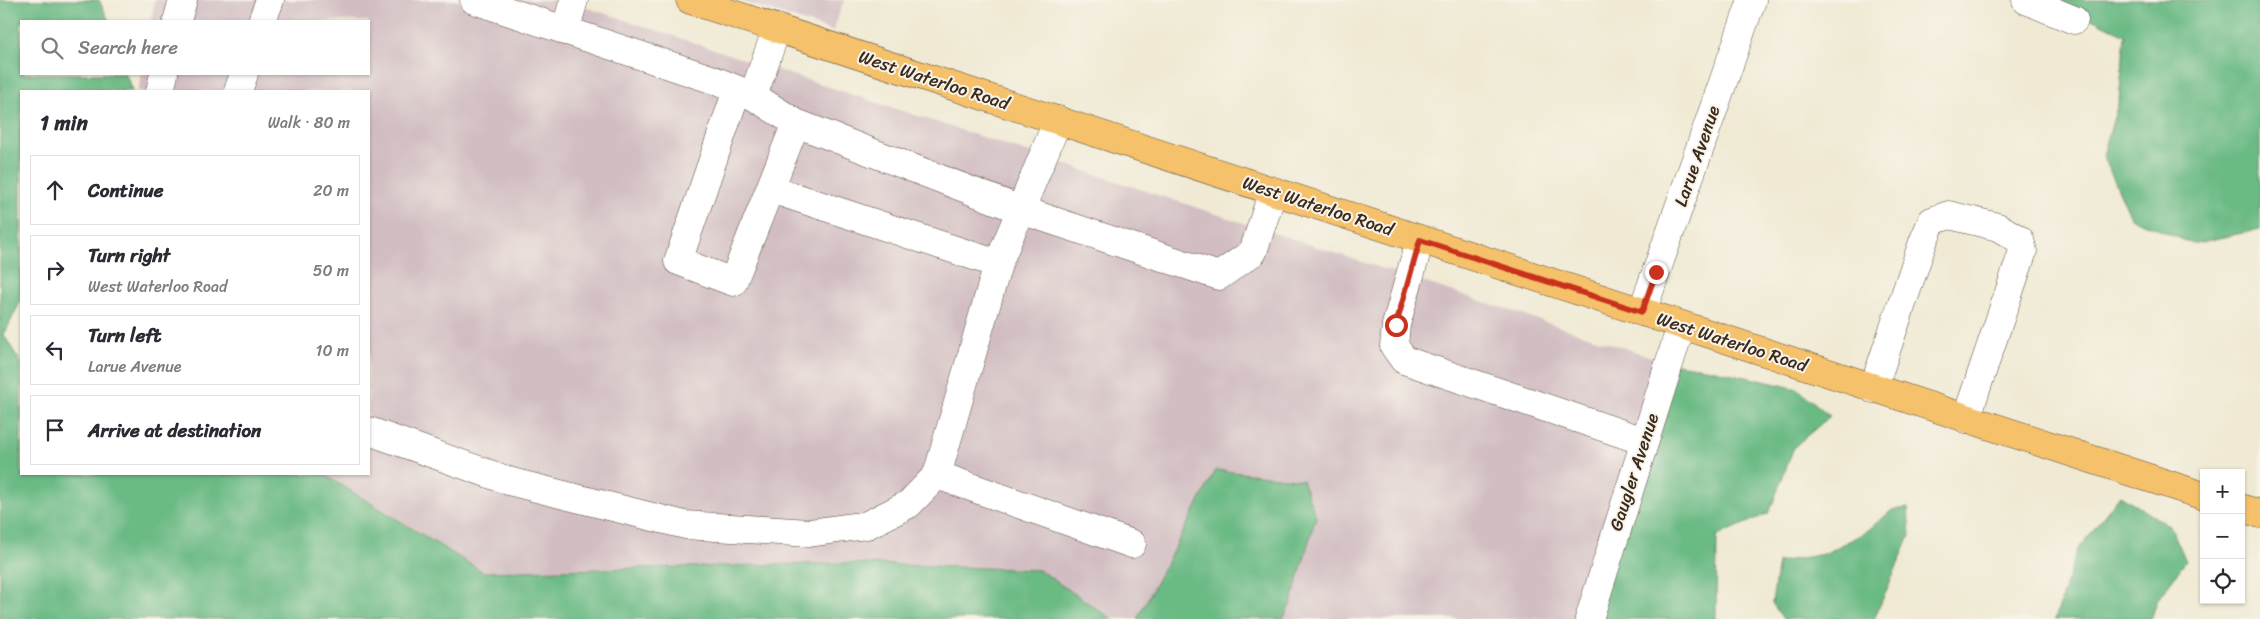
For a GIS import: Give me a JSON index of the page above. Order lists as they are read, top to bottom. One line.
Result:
{"streets":{"main road":["West Waterloo Road"],"street":["Larue Avenue","Gaugler Avenue"]},"crossings":[["West Waterloo Road","Larue Avenue"],["West Waterloo Road","Gaugler Avenue"]],"page":{"search":"Search here","heading":["1 min","Walk · 80 m"],"list":[["Continue","20 m"],["Turn right","West Waterloo Road","50 m"],["Turn left","Larue Avenue","10 m"],"Arrive at destination"],"map_buttons":["+","−"]}}
